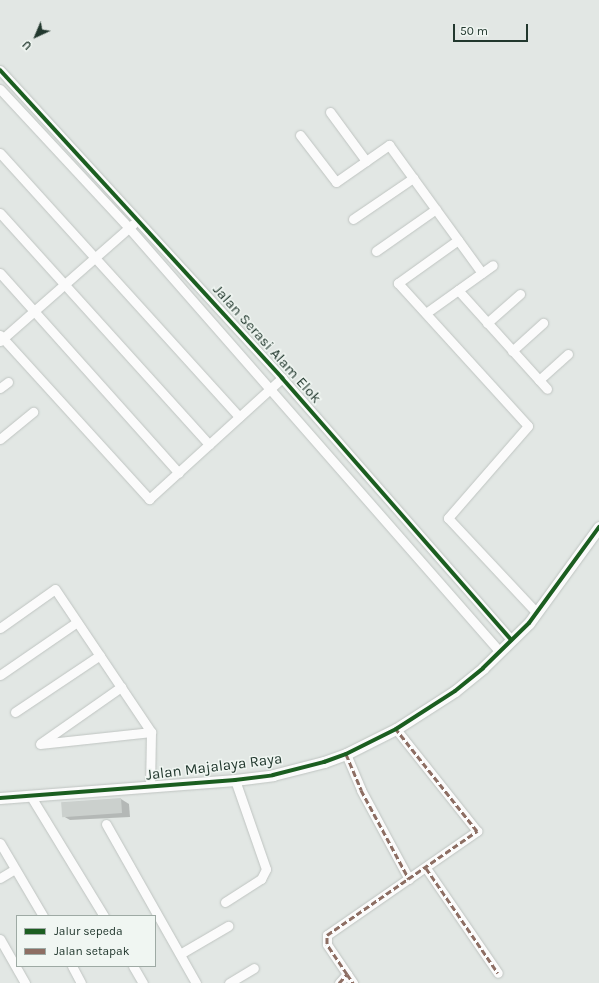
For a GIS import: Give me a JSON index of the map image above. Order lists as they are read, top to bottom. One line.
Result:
{"streets":{"street":["Jalan Serasi Alam Elok","Jalan Majalaya Raya"]},"crossings":[["Jalan Serasi Alam Elok","Jalan Majalaya Raya"]],"legend":["Jalur sepeda","Jalan setapak"],"scale_bar":"50 m","north":"bottom left"}
